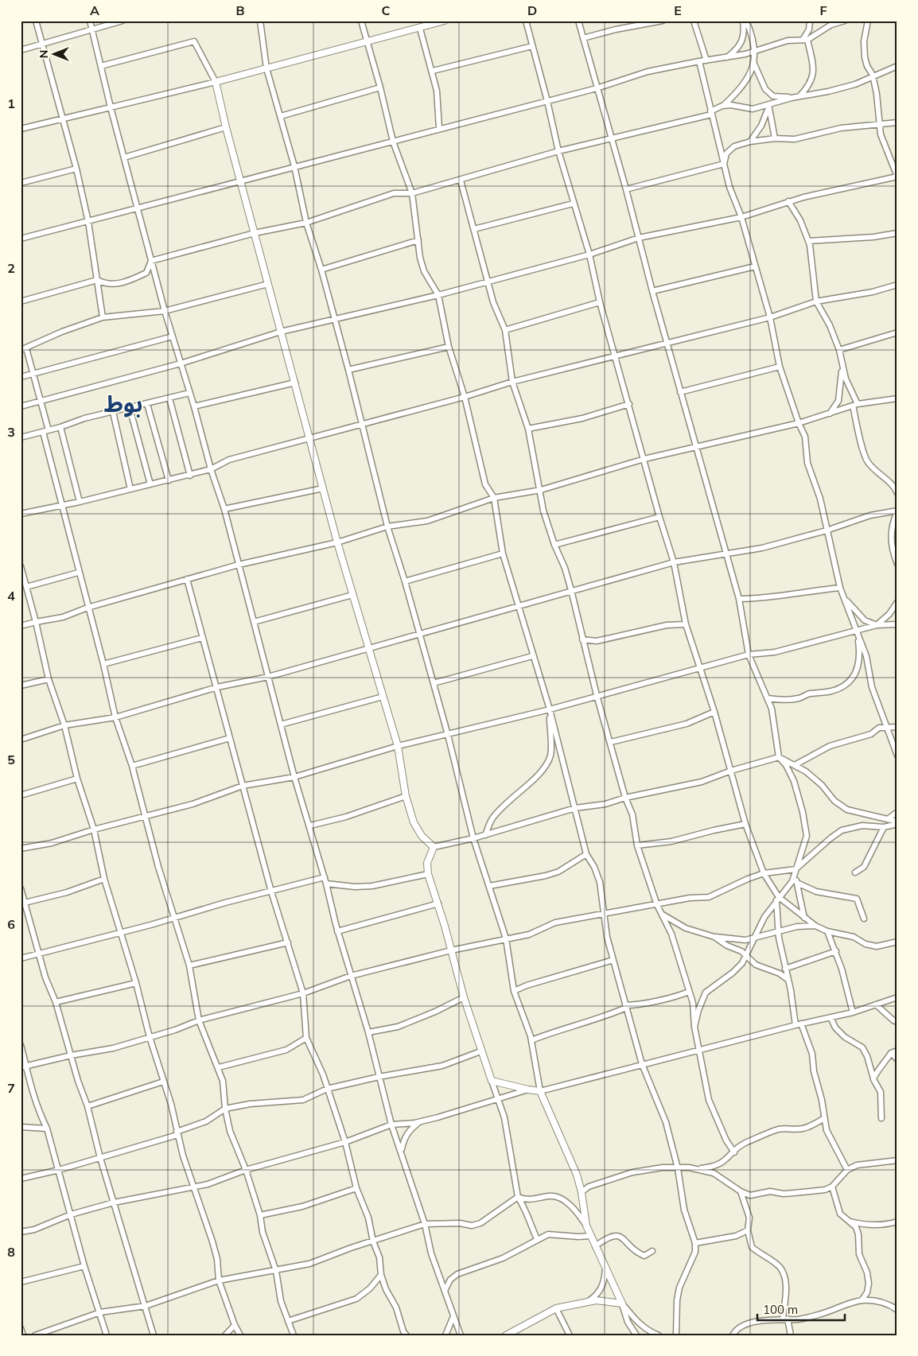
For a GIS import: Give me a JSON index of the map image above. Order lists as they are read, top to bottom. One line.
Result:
{"districts":["بوط"],"scale_bar":"100 m","north":"left","grid":{"columns":["A","B","C","D","E","F"],"rows":["1","2","3","4","5","6","7","8"]}}
